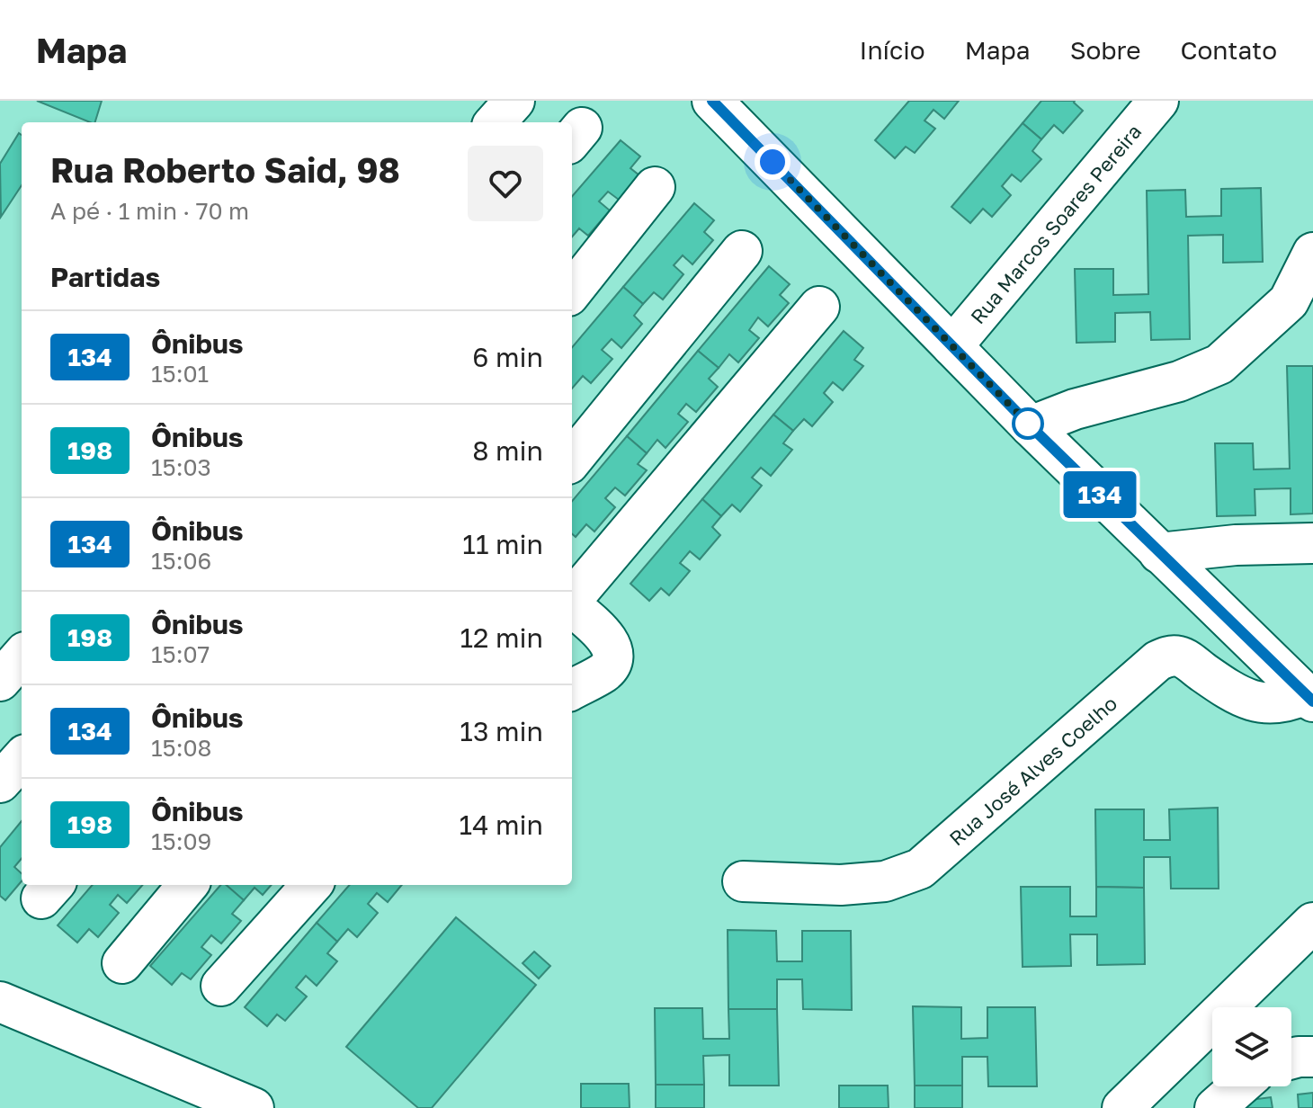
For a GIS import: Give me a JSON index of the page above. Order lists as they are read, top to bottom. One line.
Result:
{"streets":{"street":["Rua Marcos Soares Pereira","Rua José Alves Coelho"]},"lines":["bus line 134"],"page":{"header":"Mapa","nav":["Início","Mapa","Sobre","Contato"],"on_map":"134","heading":[["Rua Roberto Said, 98","A pé · 1 min · 70 m"],"Partidas"],"list":[{"mark":"134","name":"Ônibus","note":"15:01","value":"6 min"},{"mark":"198","name":"Ônibus","note":"15:03","value":"8 min"},{"mark":"134","name":"Ônibus","note":"15:06","value":"11 min"},{"mark":"198","name":"Ônibus","note":"15:07","value":"12 min"},{"mark":"134","name":"Ônibus","note":"15:08","value":"13 min"},{"mark":"198","name":"Ônibus","note":"15:09","value":"14 min"}]}}
